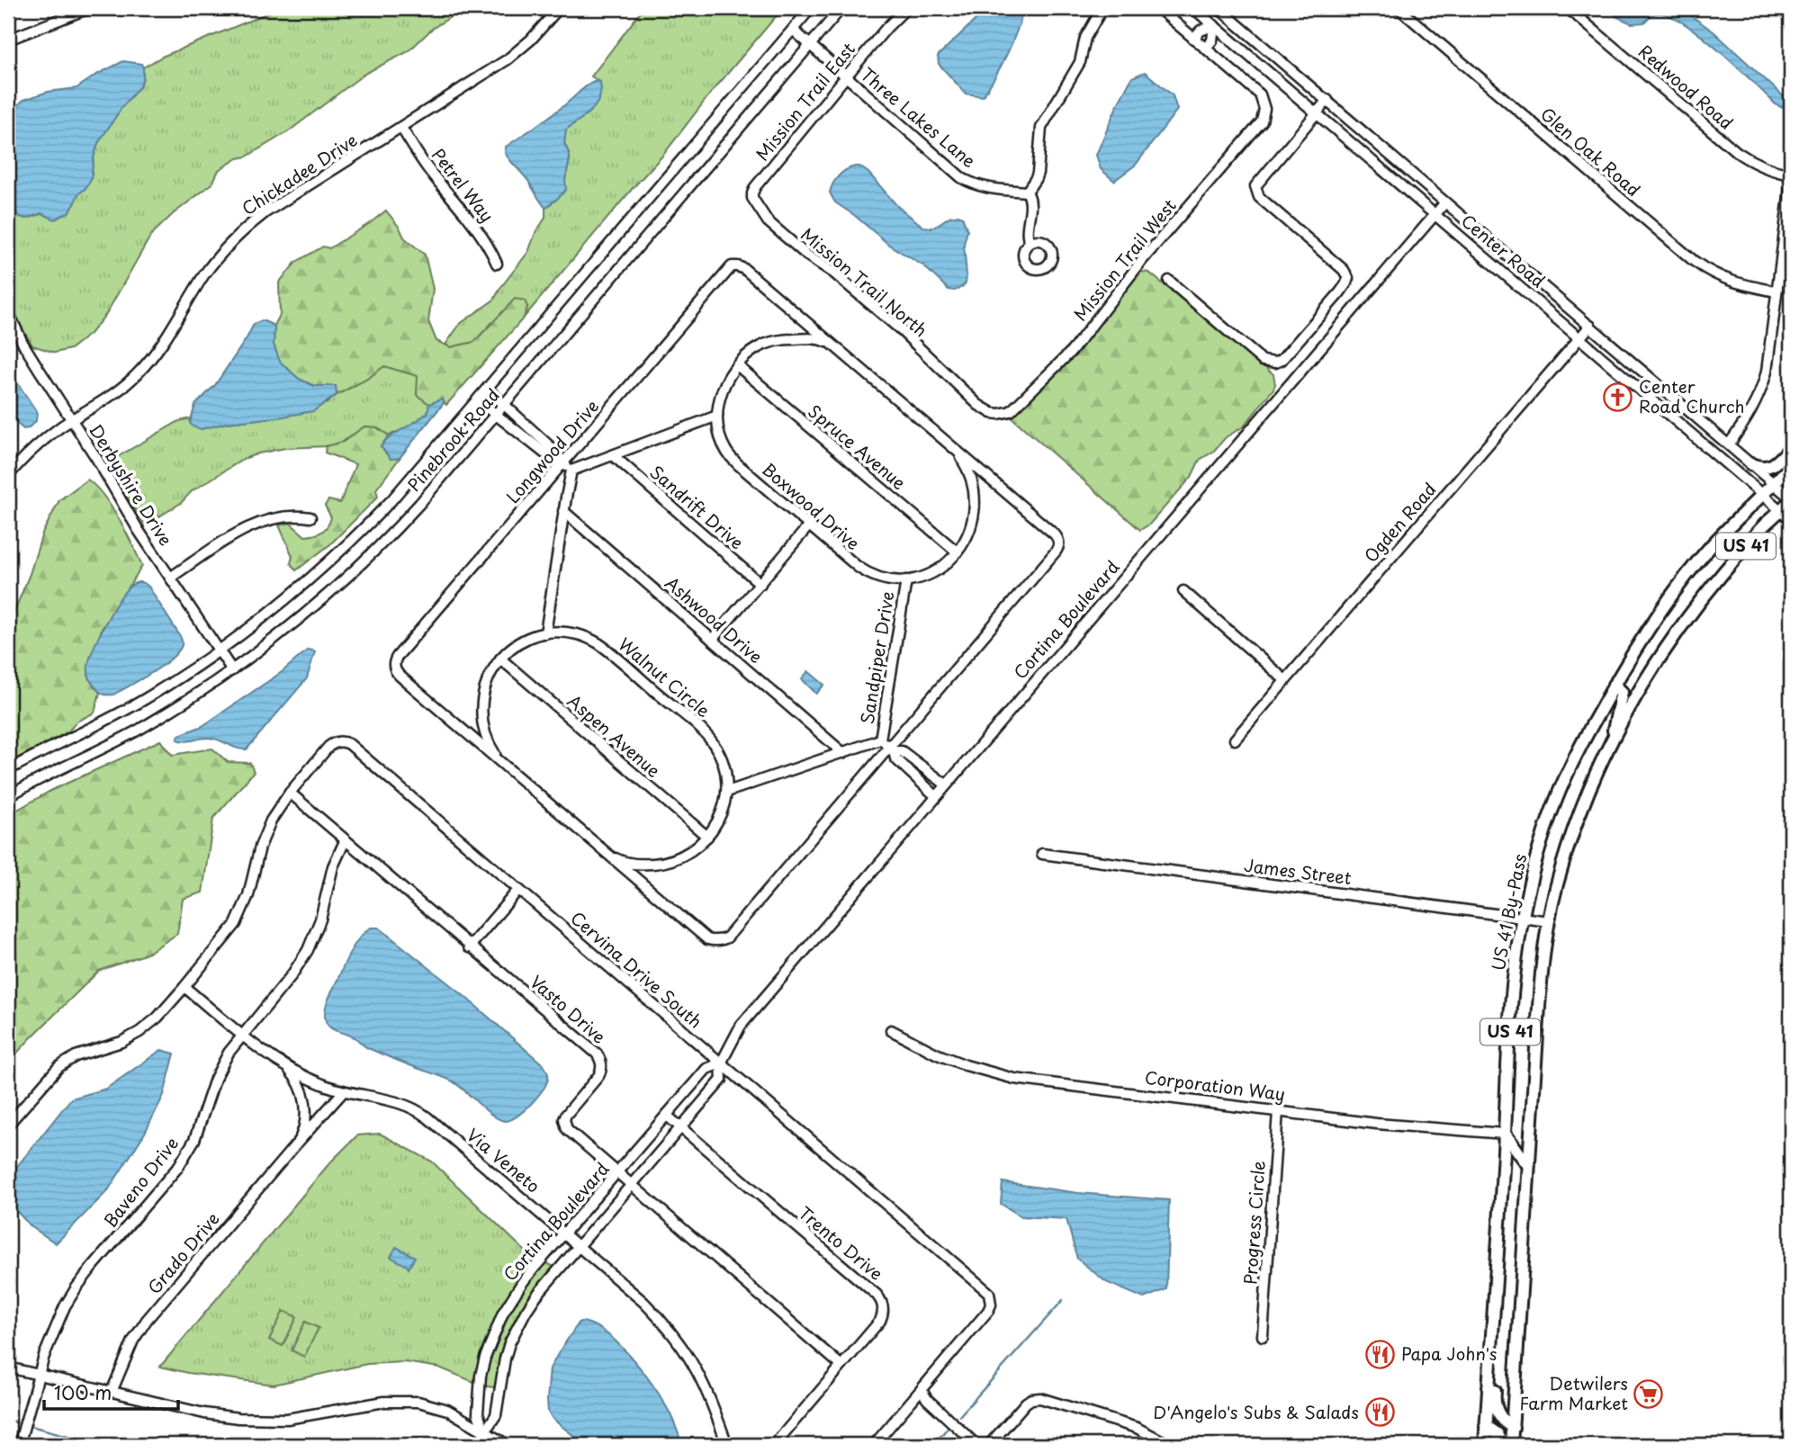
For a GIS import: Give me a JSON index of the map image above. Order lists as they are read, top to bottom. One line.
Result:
{"streets":{"main road":["US 41","US 41 By-Pass"],"street":["Redwood Road","Mission Trail East","Three Lakes Lane","Glen Oak Road","Chickadee Drive","Petrel Way","Center Road","Mission Trail West","Mission Trail North","Pinebrook Road","Spruce Avenue","Longwood Drive","Derbyshire Drive","Boxwood Drive","Sandrift Drive","Ogden Road","Ashwood Drive","Cortina Boulevard","Sandpiper Drive","Walnut Circle","Aspen Avenue","James Street","Cervina Drive South","Vasto Drive","Corporation Way","Via Veneto","Baveno Drive","Progress Circle","Trento Drive","Grado Drive"]},"crossings":[["Mission Trail East","Three Lakes Lane"],["Mission Trail East","Mission Trail North"],["Three Lakes Lane","Pinebrook Road"],["Chickadee Drive","Petrel Way"],["Chickadee Drive","Derbyshire Drive"],["Center Road","Ogden Road"],["Center Road","US 41"],["Center Road","Cortina Boulevard"],["Center Road","US 41 By-Pass"],["Mission Trail West","Mission Trail North"],["Pinebrook Road","Derbyshire Drive"],["Spruce Avenue","Boxwood Drive"],["Longwood Drive","Boxwood Drive"],["Longwood Drive","Walnut Circle"],["Boxwood Drive","Sandpiper Drive"],["US 41","James Street"],["Cortina Boulevard","Cervina Drive South"],["Cortina Boulevard","Vasto Drive"],["Cortina Boulevard","Via Veneto"],["Cortina Boulevard","Trento Drive"],["Walnut Circle","Aspen Avenue"],["James Street","US 41 By-Pass"],["US 41 By-Pass","Corporation Way"],["Cervina Drive South","Vasto Drive"],["Cervina Drive South","Via Veneto"],["Vasto Drive","Baveno Drive"],["Vasto Drive","Trento Drive"],["Corporation Way","Progress Circle"],["Via Veneto","Baveno Drive"],["Via Veneto","Grado Drive"]],"places":{"church":["Center Road Church"],"restaurant":["Papa John's","D'Angelo's Subs & Salads"],"supermarket":["Detwilers Farm Market"]},"scale_bar":"100 m"}
